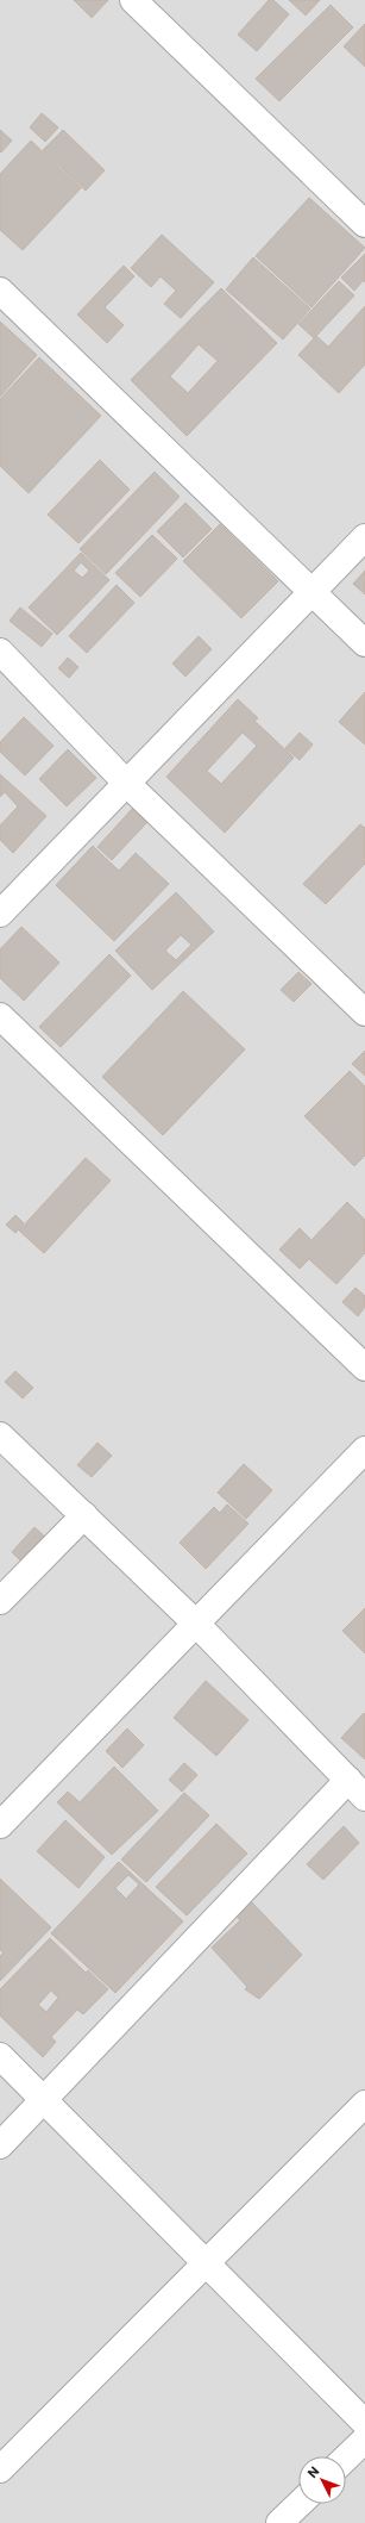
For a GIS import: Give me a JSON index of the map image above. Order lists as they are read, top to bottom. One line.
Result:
{"north":"top left"}
